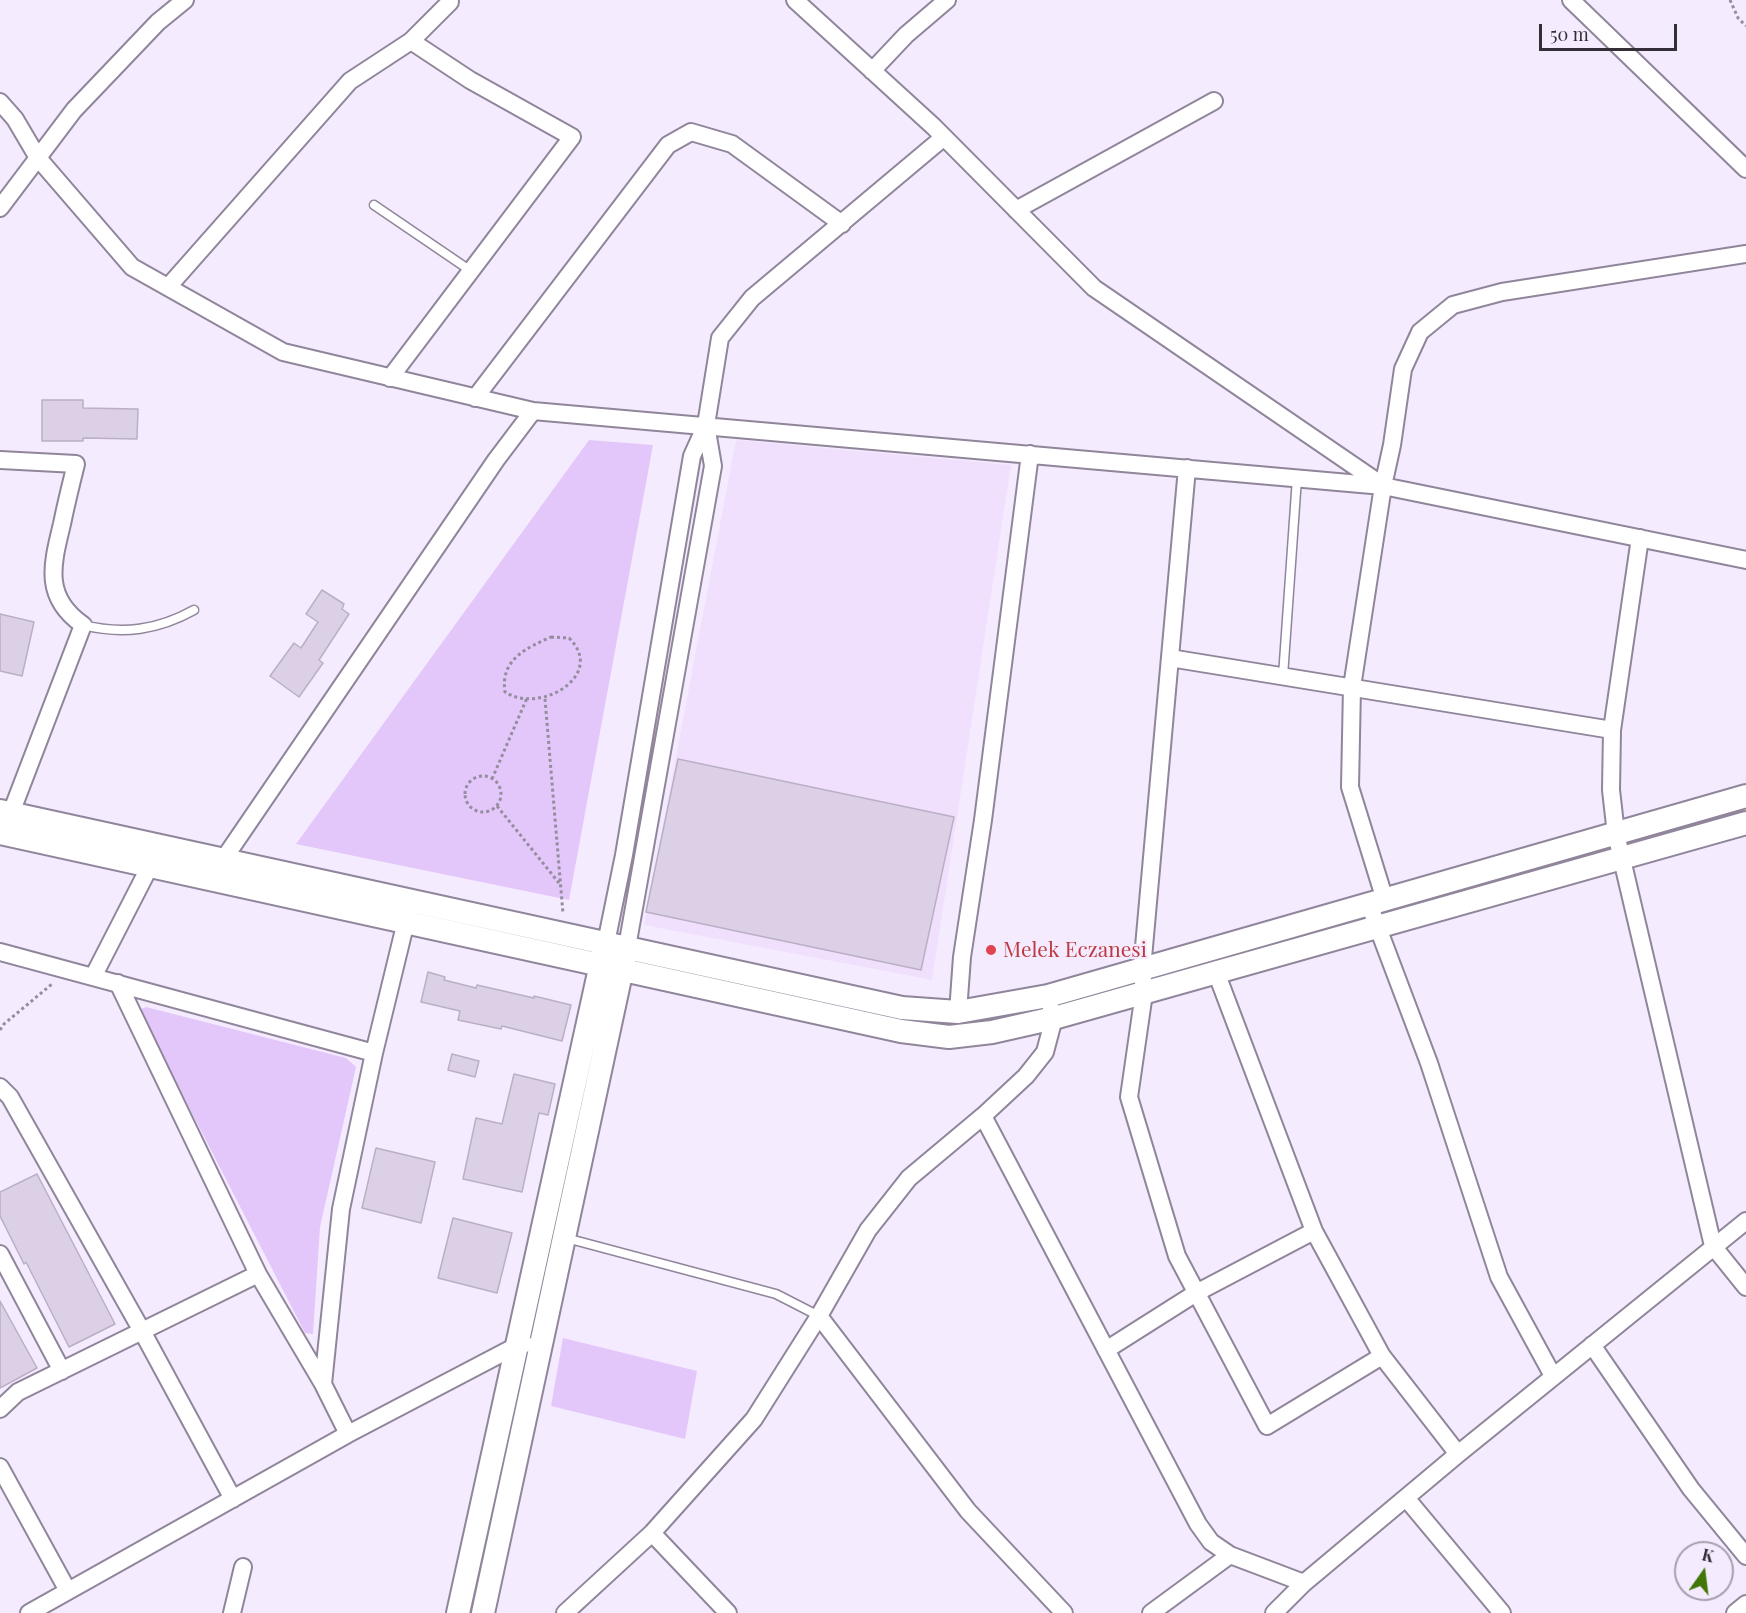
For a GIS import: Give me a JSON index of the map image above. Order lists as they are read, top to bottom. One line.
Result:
{"places":["Melek Eczanesi"],"scale_bar":"50 m","north":"top"}
